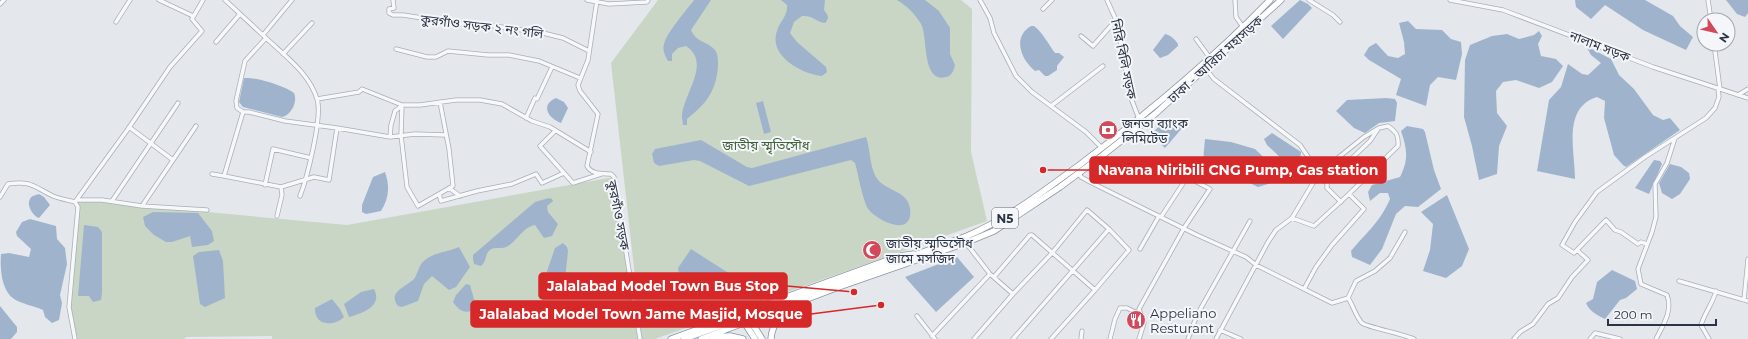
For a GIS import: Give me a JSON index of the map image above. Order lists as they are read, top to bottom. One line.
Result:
{"streets":{"highway":["ঢাকা - আরিচা মহাসড়ক","N5"],"street":["কুরগাঁও সড়ক ২ নং গলি","নালাম সড়ক","নিরি বিলি সড়ক","কুরগাঁও সড়ক"]},"crossings":[["নিরি বিলি সড়ক","N5"],["ঢাকা - আরিচা মহাসড়ক","N5"]],"parks":["জাতীয় স্মৃতিসৌধ"],"places":{"bank":["জনতা ব্যাংক লিমিটেড"],"other":["Navana Niribili CNG Pump, Gas station","Jalalabad Model Town Bus Stop","Jalalabad Model Town Jame Masjid, Mosque"],"mosque":["জাতীয় স্মৃতিসৌধ জামে মসজিদ"],"restaurant":["Appeliano Resturant"]},"scale_bar":"200 m","north":"bottom right"}
